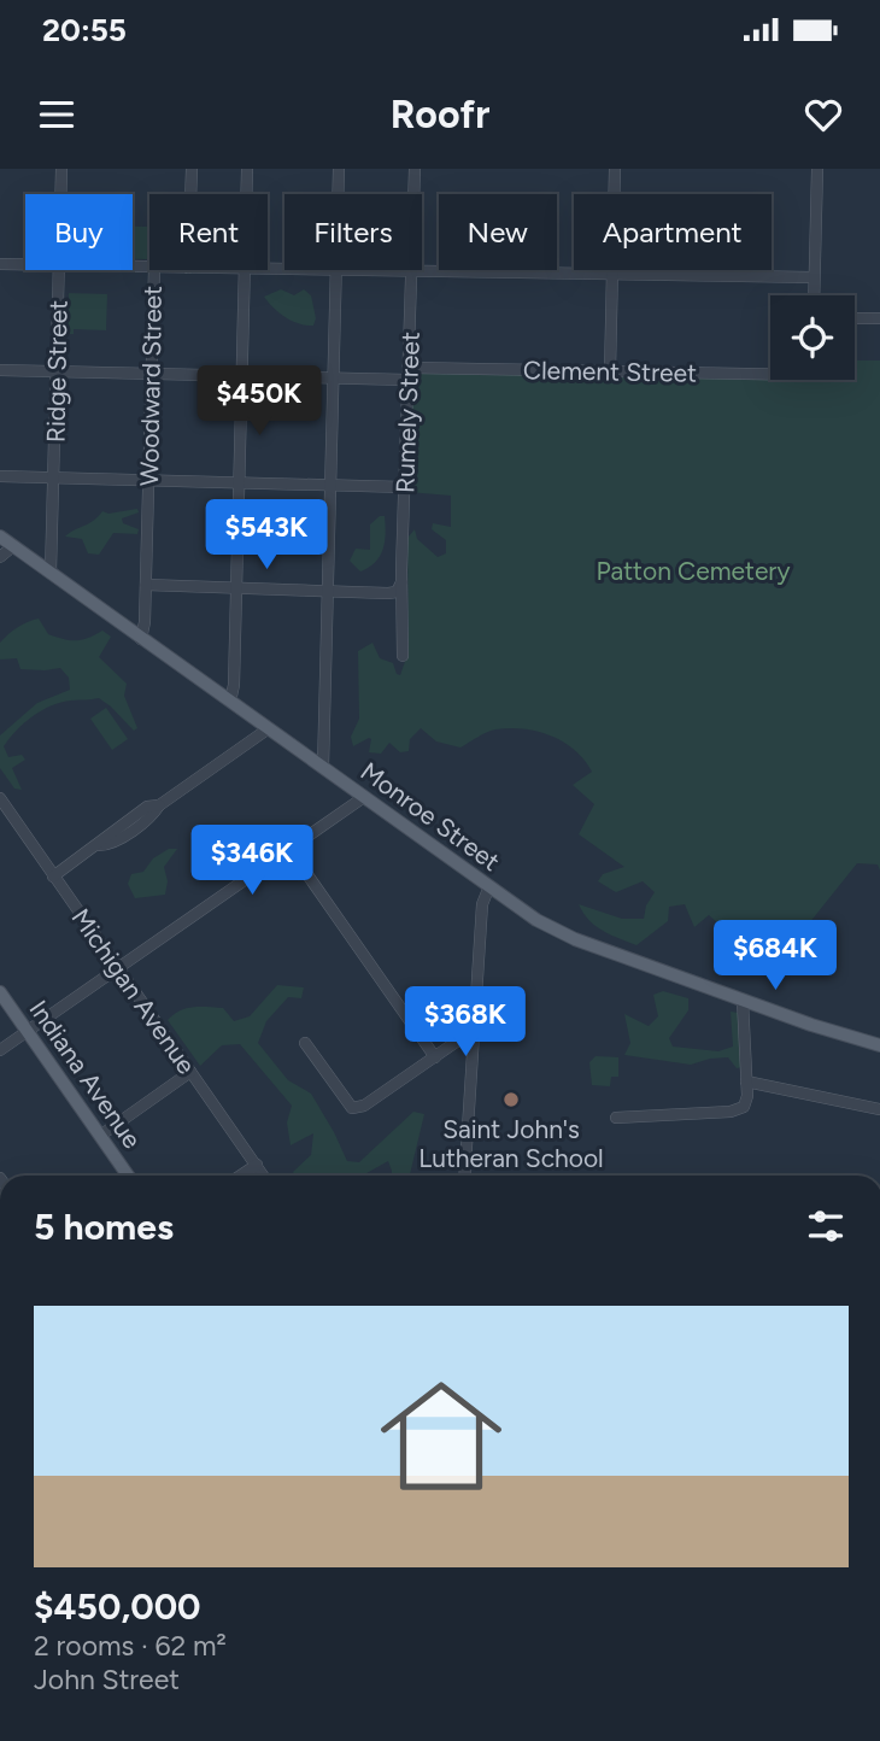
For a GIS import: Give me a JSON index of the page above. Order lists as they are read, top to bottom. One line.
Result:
{"streets":{"main road":["Monroe Street","Indiana Avenue"],"street":["Ridge Street","Clement Street","Woodward Street","Rumely Street","Michigan Avenue"]},"crossings":[["Ridge Street","Clement Street"],["Ridge Street","Monroe Street"],["Clement Street","Woodward Street"],["Clement Street","Rumely Street"],["Woodward Street","Monroe Street"]],"parks":["Patton Cemetery"],"places":["Saint John's Lutheran School"],"page":{"status":"20:55","header":"Roofr","chip":["Buy","Rent","Filters","New","Apartment"],"price":["$450K","$543K","$346K","$684K","$368K"],"heading":"5 homes","list":[{"name":"$450,000","note":"2 rooms · 62 m² · John Street"}]}}
